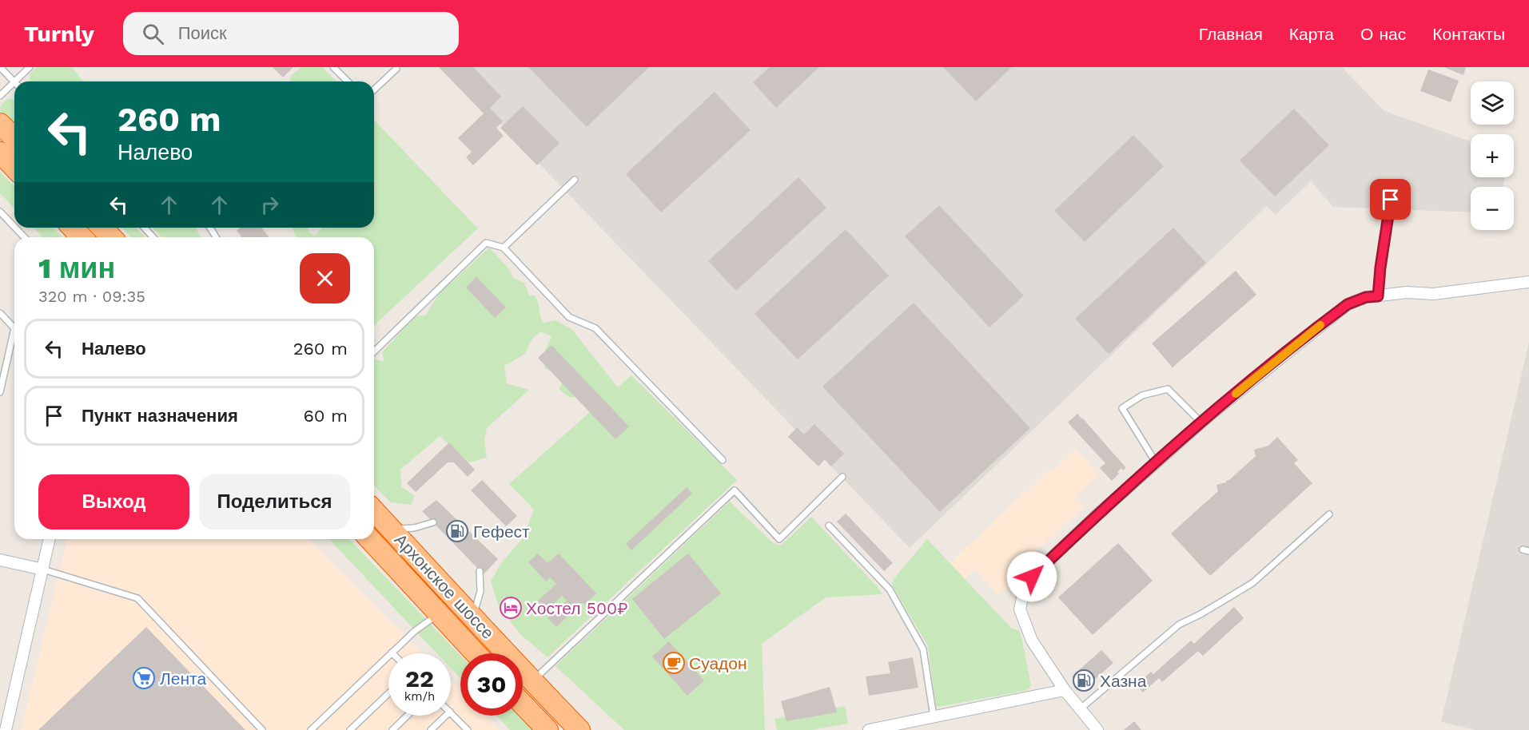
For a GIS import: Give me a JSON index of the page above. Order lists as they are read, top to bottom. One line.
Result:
{"streets":{"highway":["Архонское шоссе"]},"places":{"fuel station":["Гефест","Хазна"],"hotel":["Хостел 500₽"],"cafe":["Суадон"],"supermarket":["Лента"]},"page":{"header":"Turnly","search":"Поиск","nav":["Главная","Карта","О нас","Контакты"],"map_buttons":["+","−"],"turn":["260 m","Налево"],"heading":["1 мин","320 m · 09:35"],"list":[{"name":"Налево","value":"260 m"},{"name":"Пункт назначения","value":"60 m"}],"buttons":["Выход","Поделиться"],"speed":"22 km/h","limit":"30"}}
